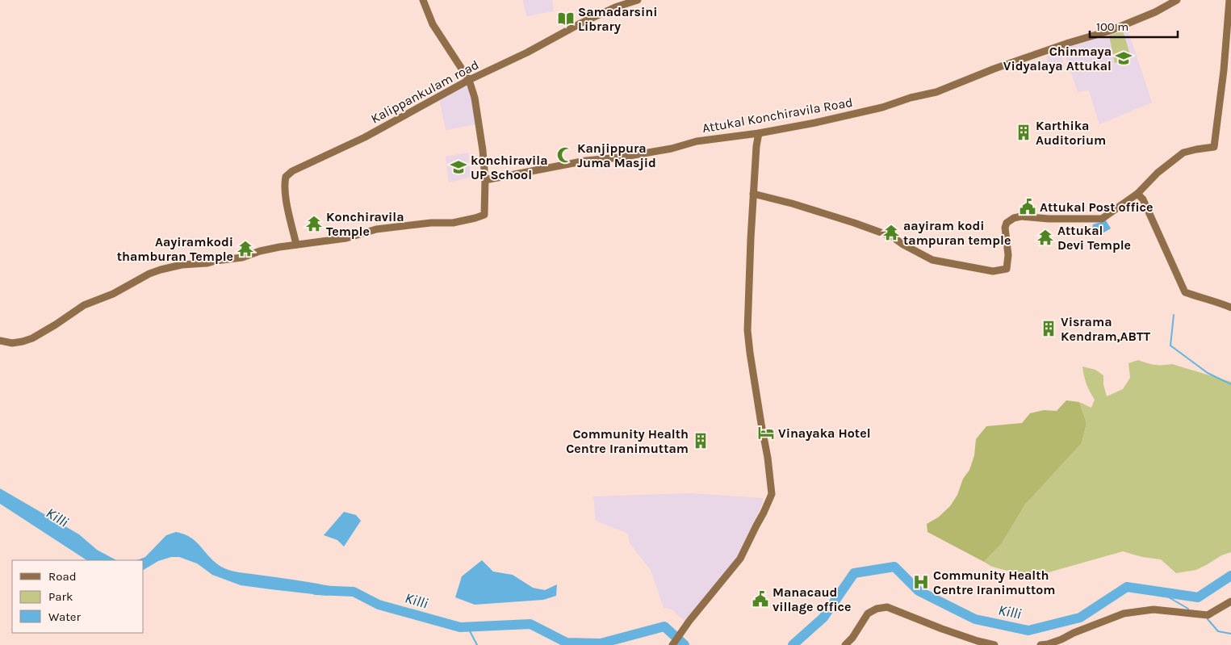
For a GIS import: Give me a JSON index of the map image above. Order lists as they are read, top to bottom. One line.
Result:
{"streets":{"street":["Kalippankulam road","Attukal Konchiravila Road"]},"water":["Killi"],"places":{"library":["Samadarsini Library"],"school or university":["Chinmaya Vidyalaya Attukal","konchiravila UP School"],"building":["Karthika Auditorium","Visrama Kendram,ABTT","Community Health Centre Iranimuttam"],"mosque":["Kanjippura Juma Masjid"],"public building":["Attukal Post office","Manacaud village office"],"temple":["Konchiravila Temple","aayiram kodi tampuran temple","Attukal Devi Temple","Aayiramkodi thamburan Temple"],"hotel":["Vinayaka Hotel"],"hospital":["Community Health Centre Iranimuttom"]},"legend":["Road","Park","Water"],"scale_bar":"100 m"}
